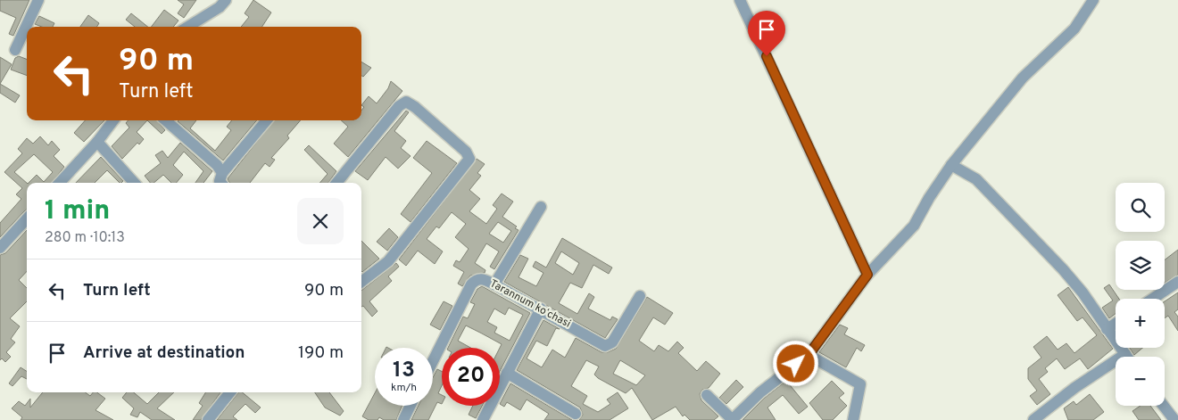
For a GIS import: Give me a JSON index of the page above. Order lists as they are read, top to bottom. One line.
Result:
{"streets":{"street":["Tarannum koʻchasi"]},"page":{"turn":["90 m","Turn left"],"map_buttons":["+","−"],"heading":["1 min","280 m · 10:13"],"list":[{"name":"Turn left","value":"90 m"},{"name":"Arrive at destination","value":"190 m"}],"speed":"13 km/h","limit":"20"}}
